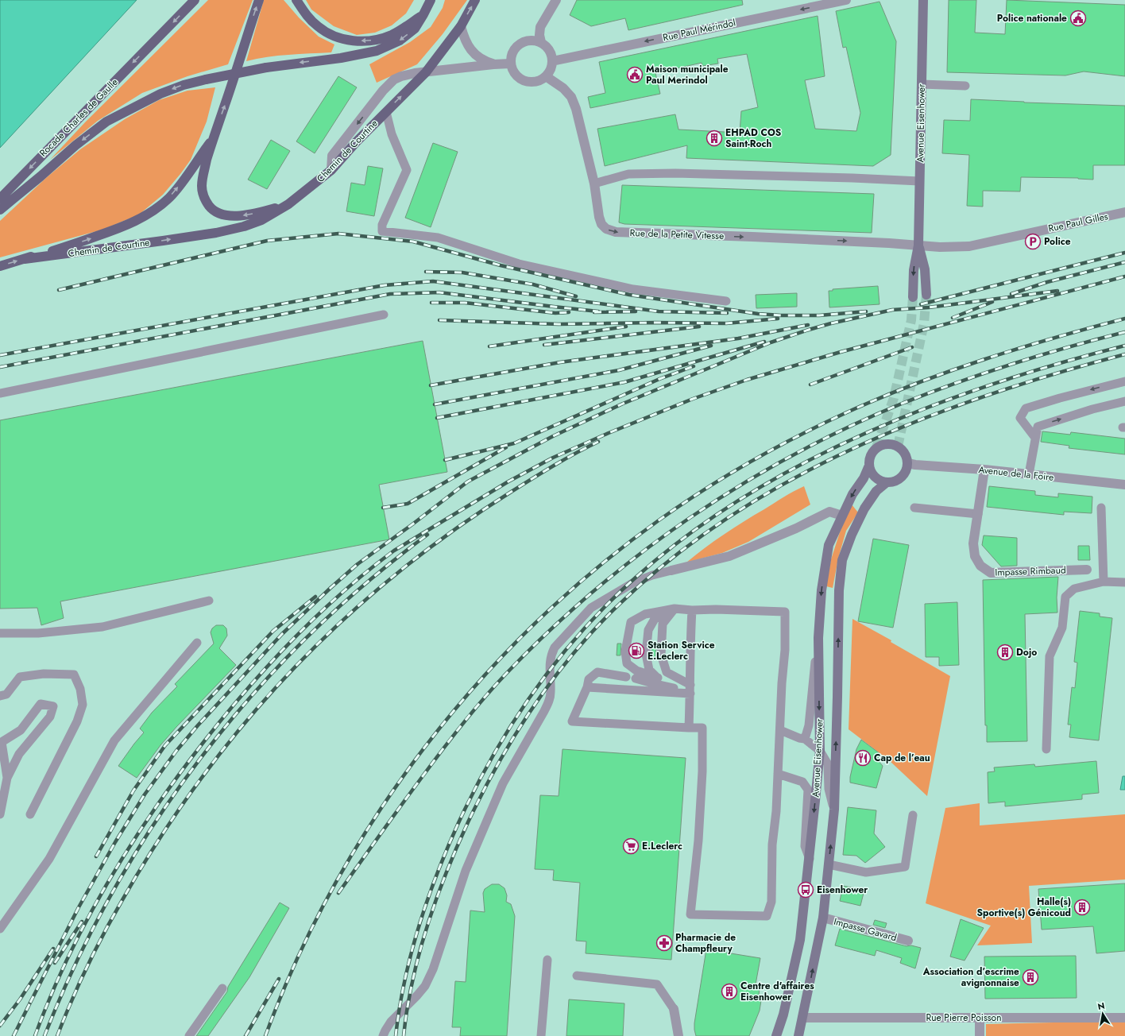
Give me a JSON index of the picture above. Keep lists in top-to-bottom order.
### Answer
{
  "streets": {
    "main road": ["Rocade Charles de Gaulle", "Avenue Eisenhower", "Chemin de Courtine"],
    "street": [
      "Rue Paul Mérindol",
      "Rue Paul Gilles",
      "Rue de la Petite Vitesse",
      "Avenue de la Foire",
      "Impasse Rimbaud",
      "Impasse Gavard",
      "Rue Pierre Poisson"
    ]
  },
  "crossings": [
    ["Rue Paul Mérindol", "Rue de la Petite Vitesse"],
    ["Avenue Eisenhower", "Rue Paul Gilles"],
    ["Avenue Eisenhower", "Rue de la Petite Vitesse"],
    ["Avenue Eisenhower", "Avenue de la Foire"],
    ["Avenue Eisenhower", "Impasse Gavard"],
    ["Avenue Eisenhower", "Rue Pierre Poisson"],
    ["Rue Paul Gilles", "Rue de la Petite Vitesse"],
    ["Avenue de la Foire", "Impasse Rimbaud"]
  ],
  "one_way": ["Rue Paul Mérindol", "Rue de la Petite Vitesse"],
  "places": {
    "public building": ["Police nationale", "Maison municipale Paul Merindol"],
    "building": [
      "EHPAD COS Saint-Roch",
      "Dojo",
      "Halle(s) Sportive(s) Génicoud",
      "Association d’escrime avignonnaise",
      "Centre d'affaires Eisenhower"
    ],
    "parking": ["Police"],
    "fuel station": ["Station Service E.Leclerc"],
    "restaurant": ["Cap de l’eau"],
    "supermarket": ["E.Leclerc"],
    "bus stop": ["Eisenhower"],
    "pharmacy": ["Pharmacie de Champfleury"]
  },
  "north": "top"
}
